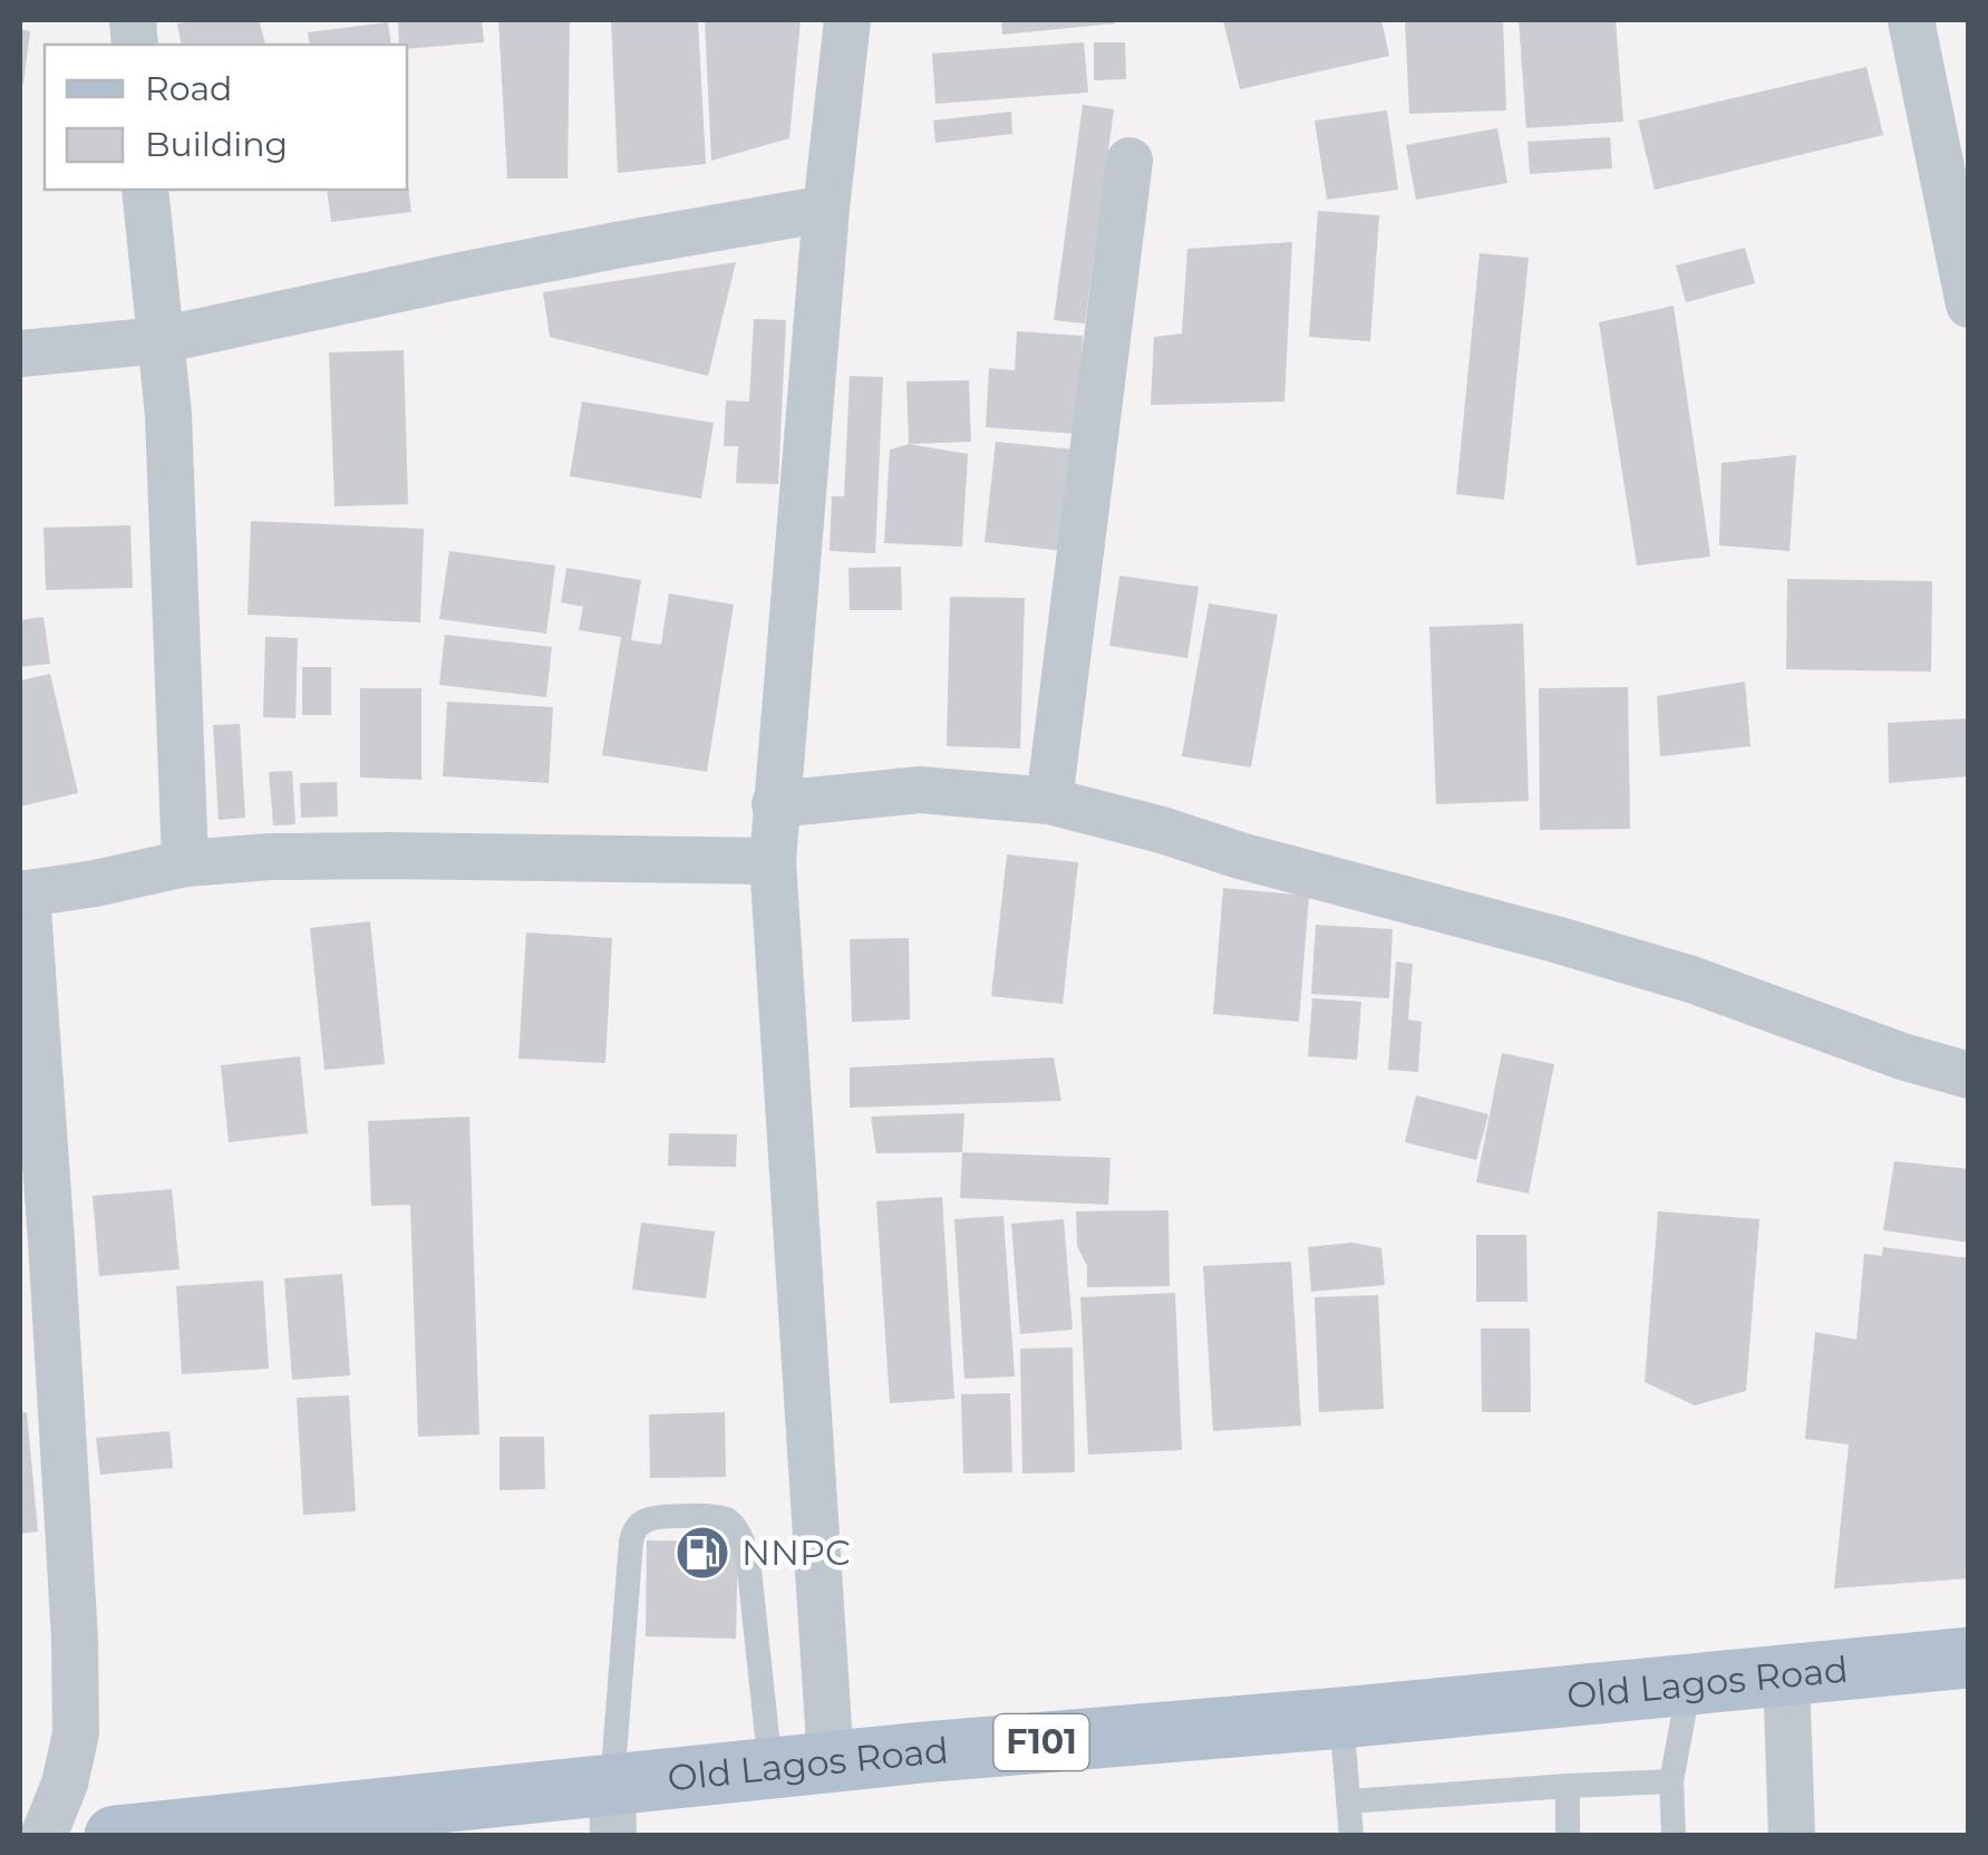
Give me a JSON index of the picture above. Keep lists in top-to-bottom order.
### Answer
{
  "streets": {
    "main road": ["Old Lagos Road", "F101"]
  },
  "places": {
    "fuel station": ["NNPC"]
  },
  "legend": ["Road", "Building"]
}
